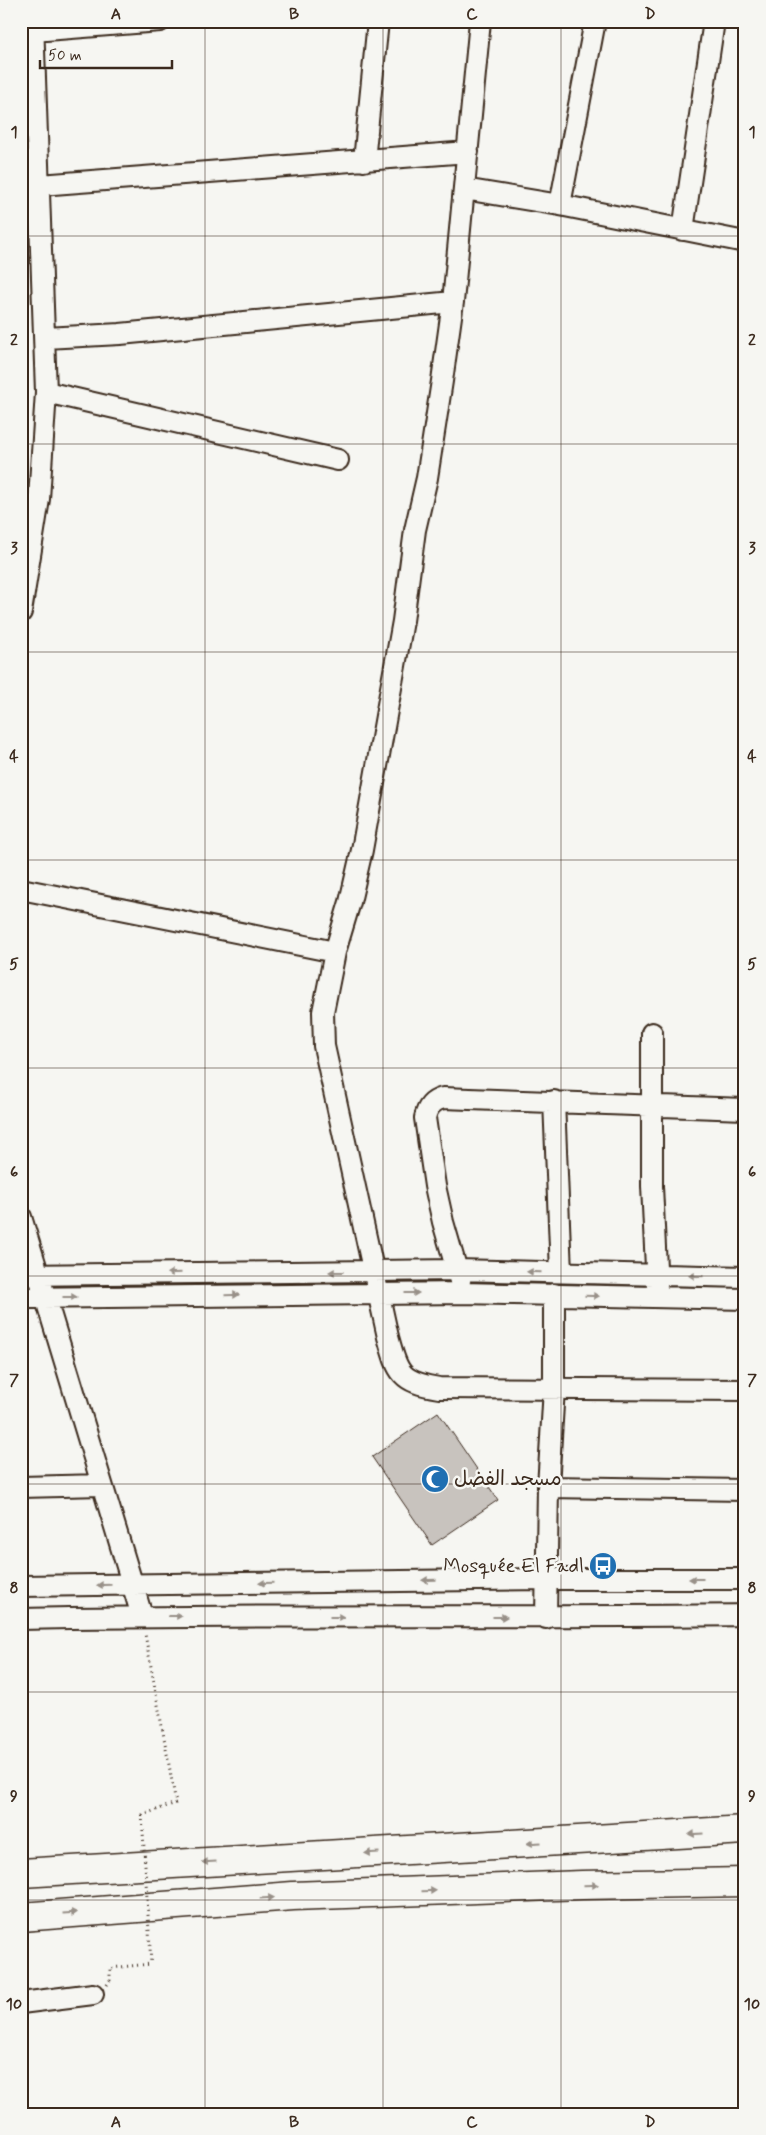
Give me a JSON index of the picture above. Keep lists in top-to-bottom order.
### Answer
{
  "places": {
    "mosque": ["مسجد الفضل"],
    "bus stop": ["Mosquée El Fadl"]
  },
  "scale_bar": "50 m",
  "grid": {
    "columns": [
      "A",
      "B",
      "C",
      "D"
    ],
    "rows": [
      "1",
      "2",
      "3",
      "4",
      "5",
      "6",
      "7",
      "8",
      "9",
      "10"
    ]
  }
}
